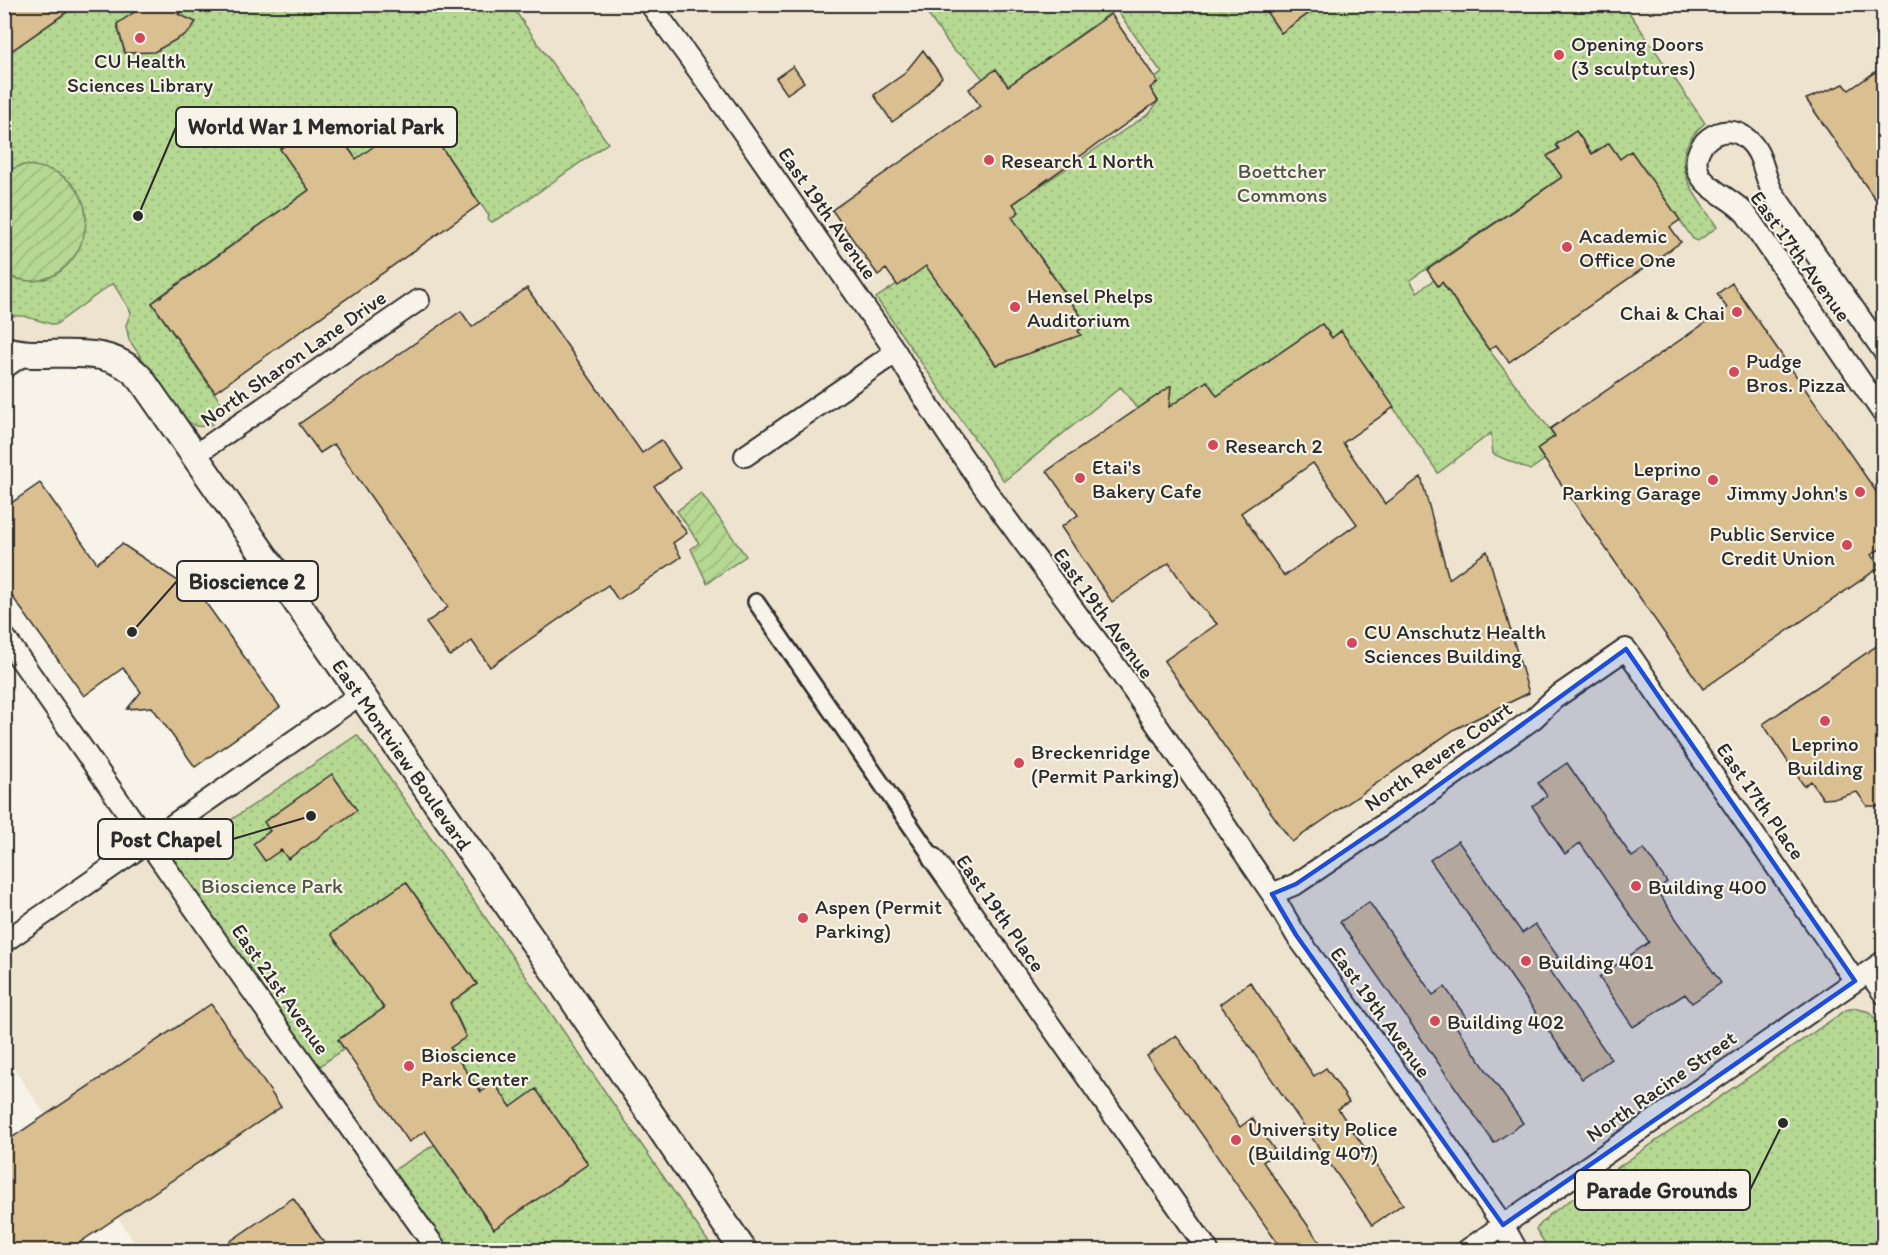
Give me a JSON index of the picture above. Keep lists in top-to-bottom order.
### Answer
{
  "streets": {
    "street": [
      "East 19th Avenue",
      "East 17th Avenue",
      "North Sharon Lane Drive",
      "East Montview Boulevard",
      "North Revere Court",
      "East 17th Place",
      "East 19th Place",
      "East 21st Avenue",
      "North Racine Street"
    ]
  },
  "crossings": [
    ["East 19th Avenue", "North Revere Court"],
    ["East 19th Avenue", "North Racine Street"],
    ["North Sharon Lane Drive", "East Montview Boulevard"],
    ["North Revere Court", "East 17th Place"],
    ["East 17th Place", "North Racine Street"]
  ],
  "parks": ["Boettcher Commons", "Bioscience Park"],
  "places": [
    "CU Health Sciences Library",
    "Opening Doors (3 sculptures)",
    "Research 1 North",
    "World War 1 Memorial Park",
    "Academic Office One",
    "Hensel Phelps Auditorium",
    "Chai & Chai",
    "Pudge Bros. Pizza",
    "Research 2",
    "Etai's Bakery Cafe",
    "Leprino Parking Garage",
    "Jimmy John's",
    "Public Service Credit Union",
    "Bioscience 2",
    "CU Anschutz Health Sciences Building",
    "Leprino Building",
    "Breckenridge (Permit Parking)",
    "Post Chapel",
    "Building 400",
    "Aspen (Permit Parking)",
    "Building 401",
    "Building 402",
    "Bioscience Park Center",
    "Parade Grounds",
    "University Police (Building 407)"
  ]
}
